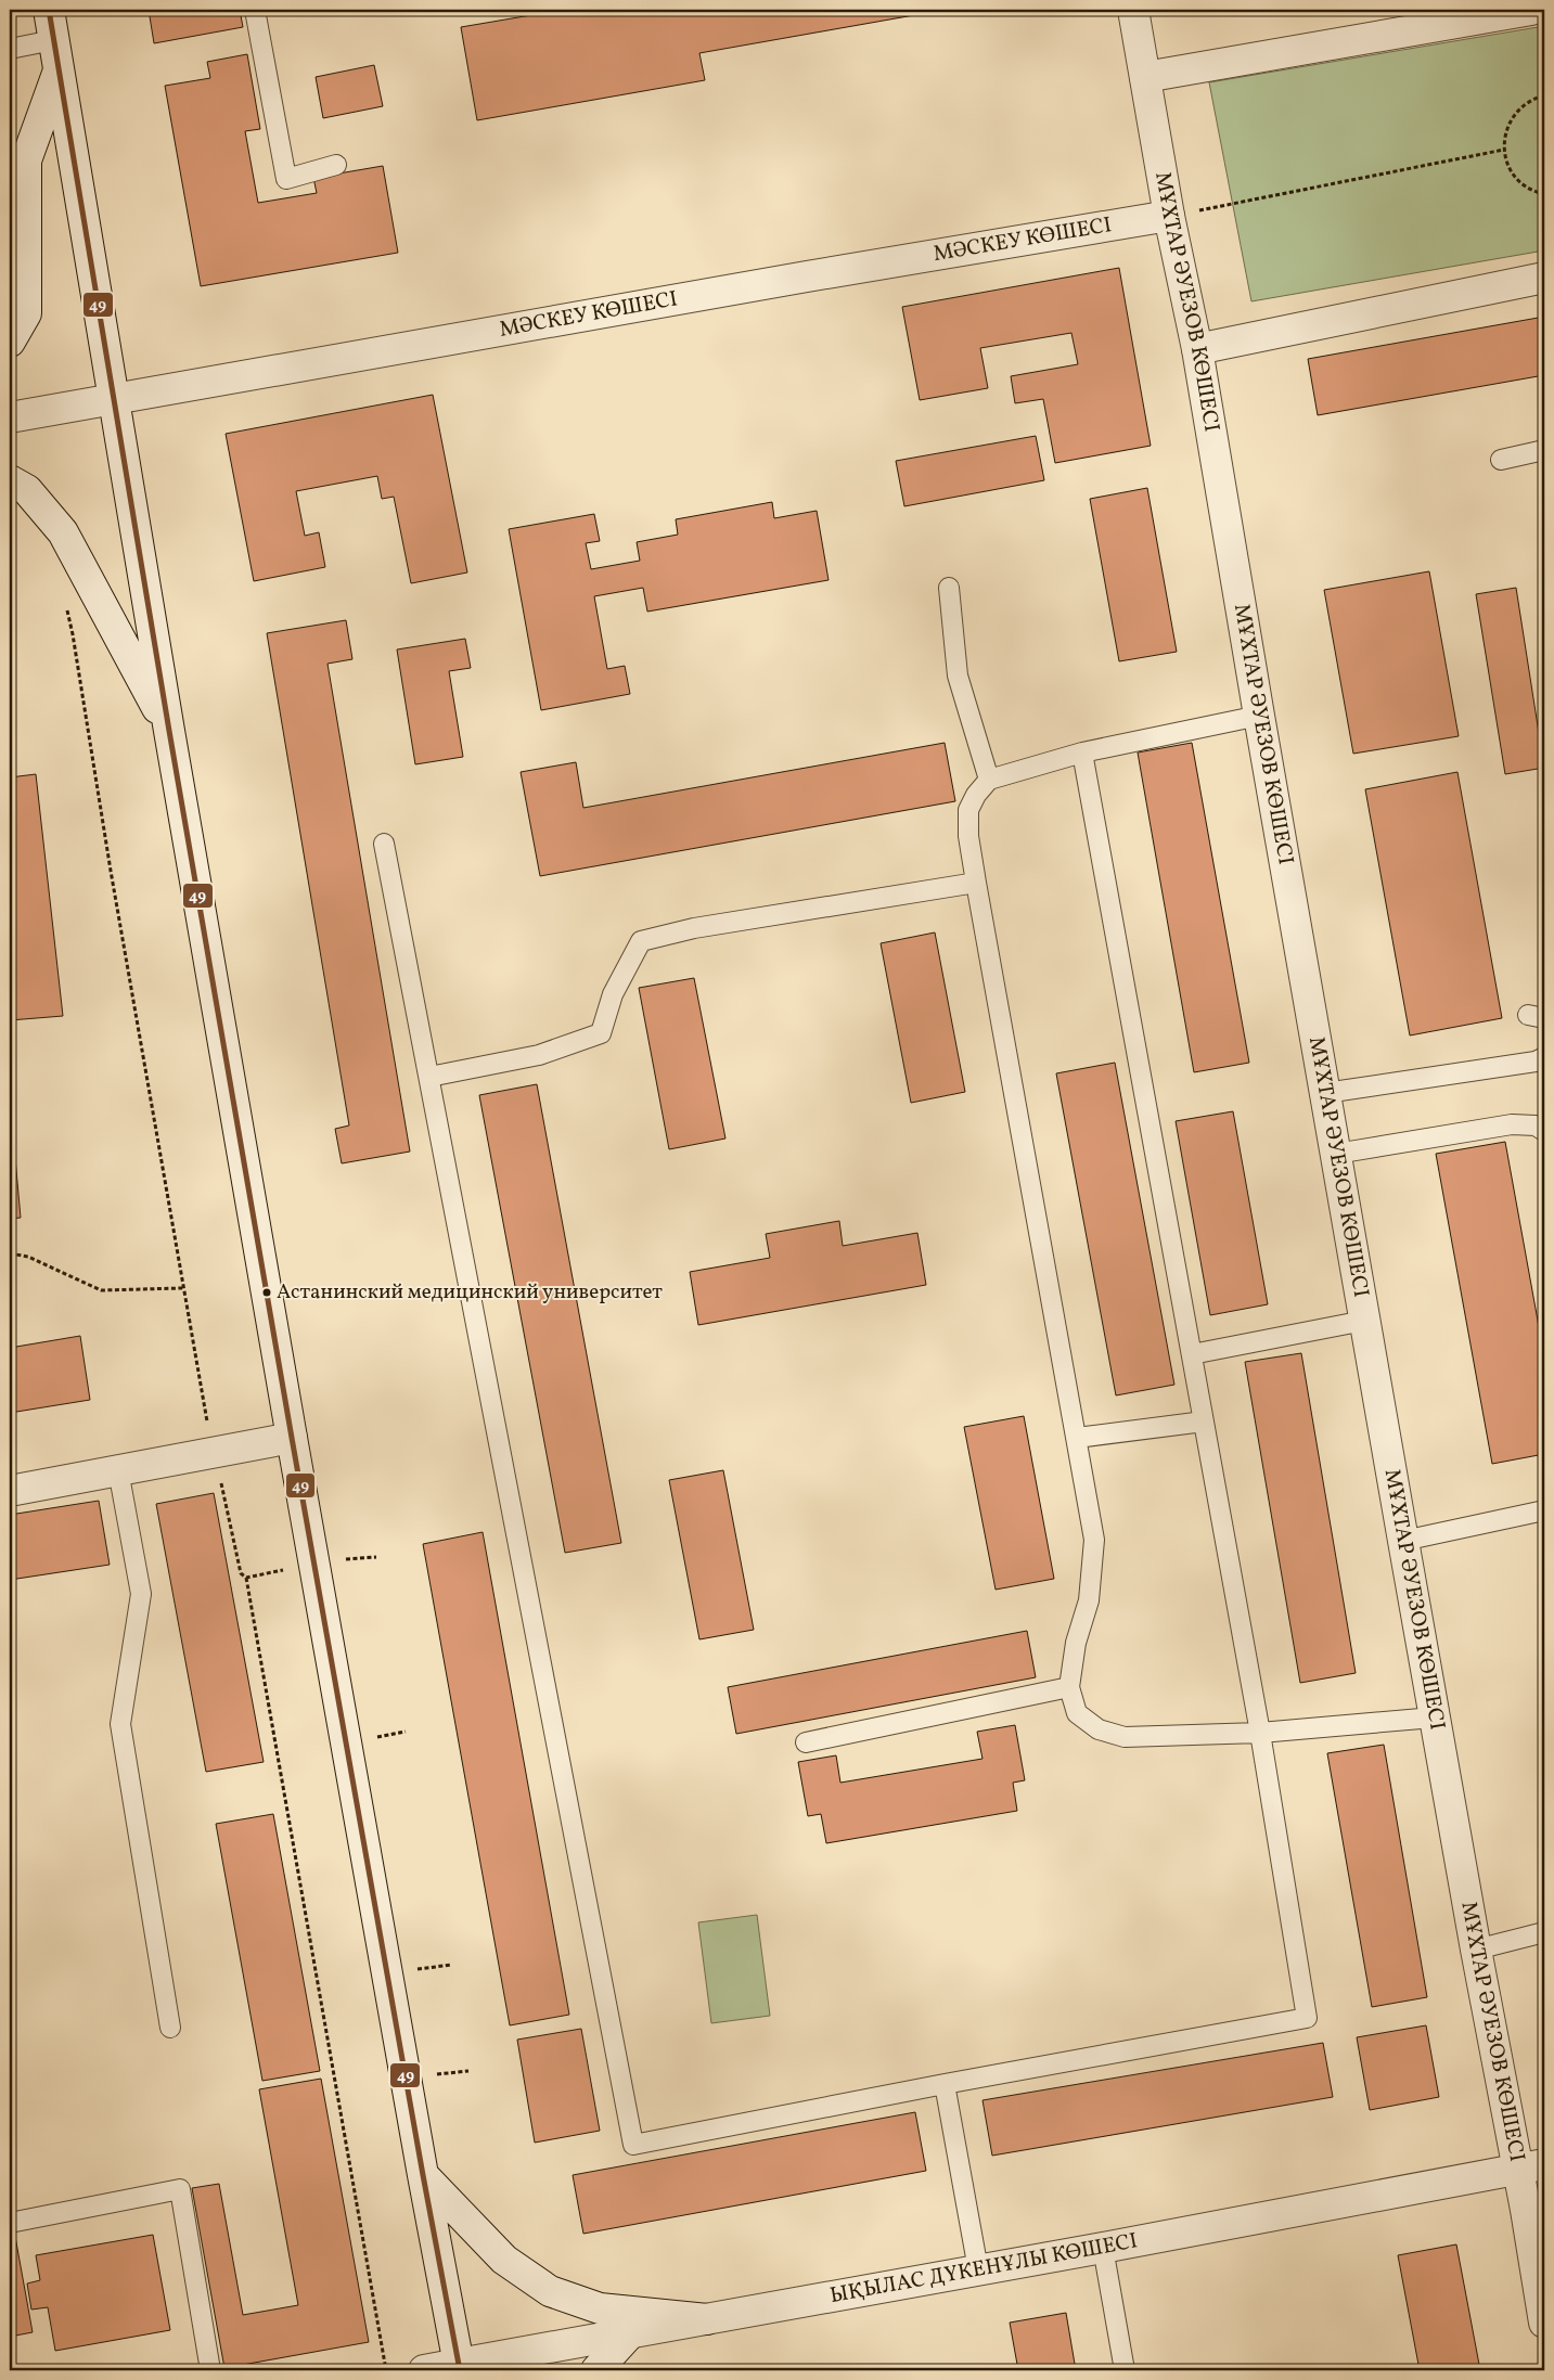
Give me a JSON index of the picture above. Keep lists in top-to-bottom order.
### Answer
{
  "streets": {
    "street": ["МӘСКЕУ КӨШЕСІ", "МҰХТАР ӘУЕЗОВ КӨШЕСІ", "ЫҚЫЛАС ДҮКЕНҰЛЫ КӨШЕСІ"]
  },
  "crossings": [
    ["МӘСКЕУ КӨШЕСІ", "МҰХТАР ӘУЕЗОВ КӨШЕСІ"],
    ["МҰХТАР ӘУЕЗОВ КӨШЕСІ", "ЫҚЫЛАС ДҮКЕНҰЛЫ КӨШЕСІ"]
  ],
  "places": ["Астанинский медицинский университет"],
  "lines": ["transit line 49"]
}
